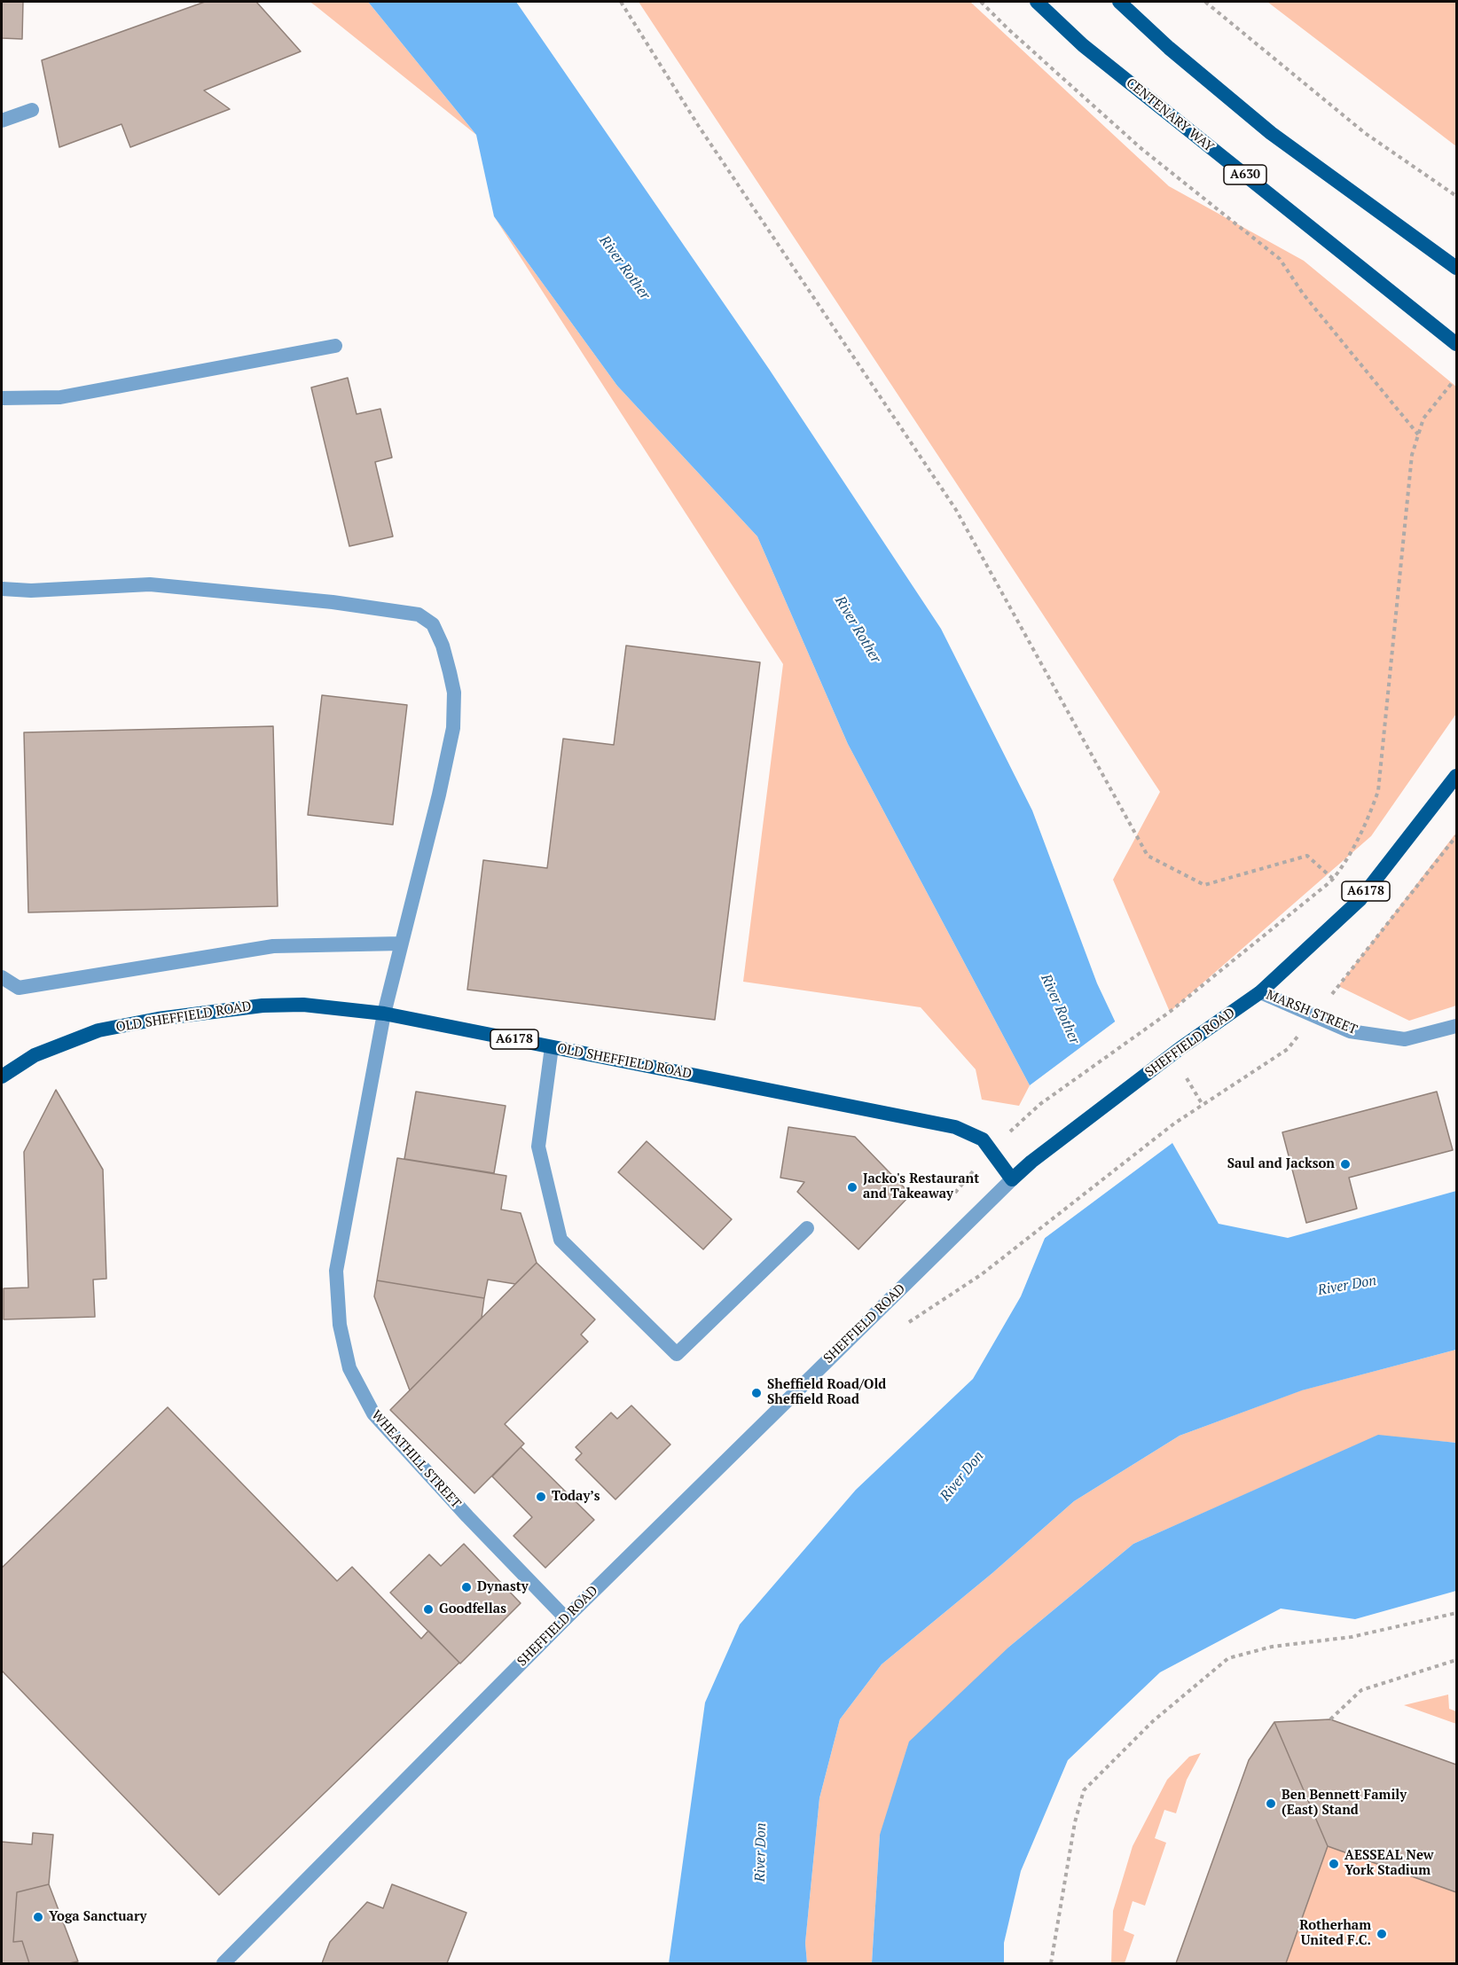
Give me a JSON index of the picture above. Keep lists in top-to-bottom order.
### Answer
{
  "streets": {
    "main road": [
      "CENTENARY WAY",
      "A630",
      "A6178",
      "OLD SHEFFIELD ROAD",
      "SHEFFIELD ROAD"
    ],
    "street": ["MARSH STREET", "WHEATHILL STREET"]
  },
  "crossings": [
    ["MARSH STREET", "SHEFFIELD ROAD"],
    ["OLD SHEFFIELD ROAD", "SHEFFIELD ROAD"],
    ["OLD SHEFFIELD ROAD", "WHEATHILL STREET"],
    ["SHEFFIELD ROAD", "WHEATHILL STREET"]
  ],
  "water": ["River Rother", "River Don"],
  "places": [
    "Saul and Jackson",
    "Jacko's Restaurant and Takeaway",
    "Sheffield Road/Old Sheffield Road",
    "Today’s",
    "Dynasty",
    "Goodfellas",
    "Ben Bennett Family (East) Stand",
    "AESSEAL New York Stadium",
    "Yoga Sanctuary",
    "Rotherham United F.C."
  ]
}
